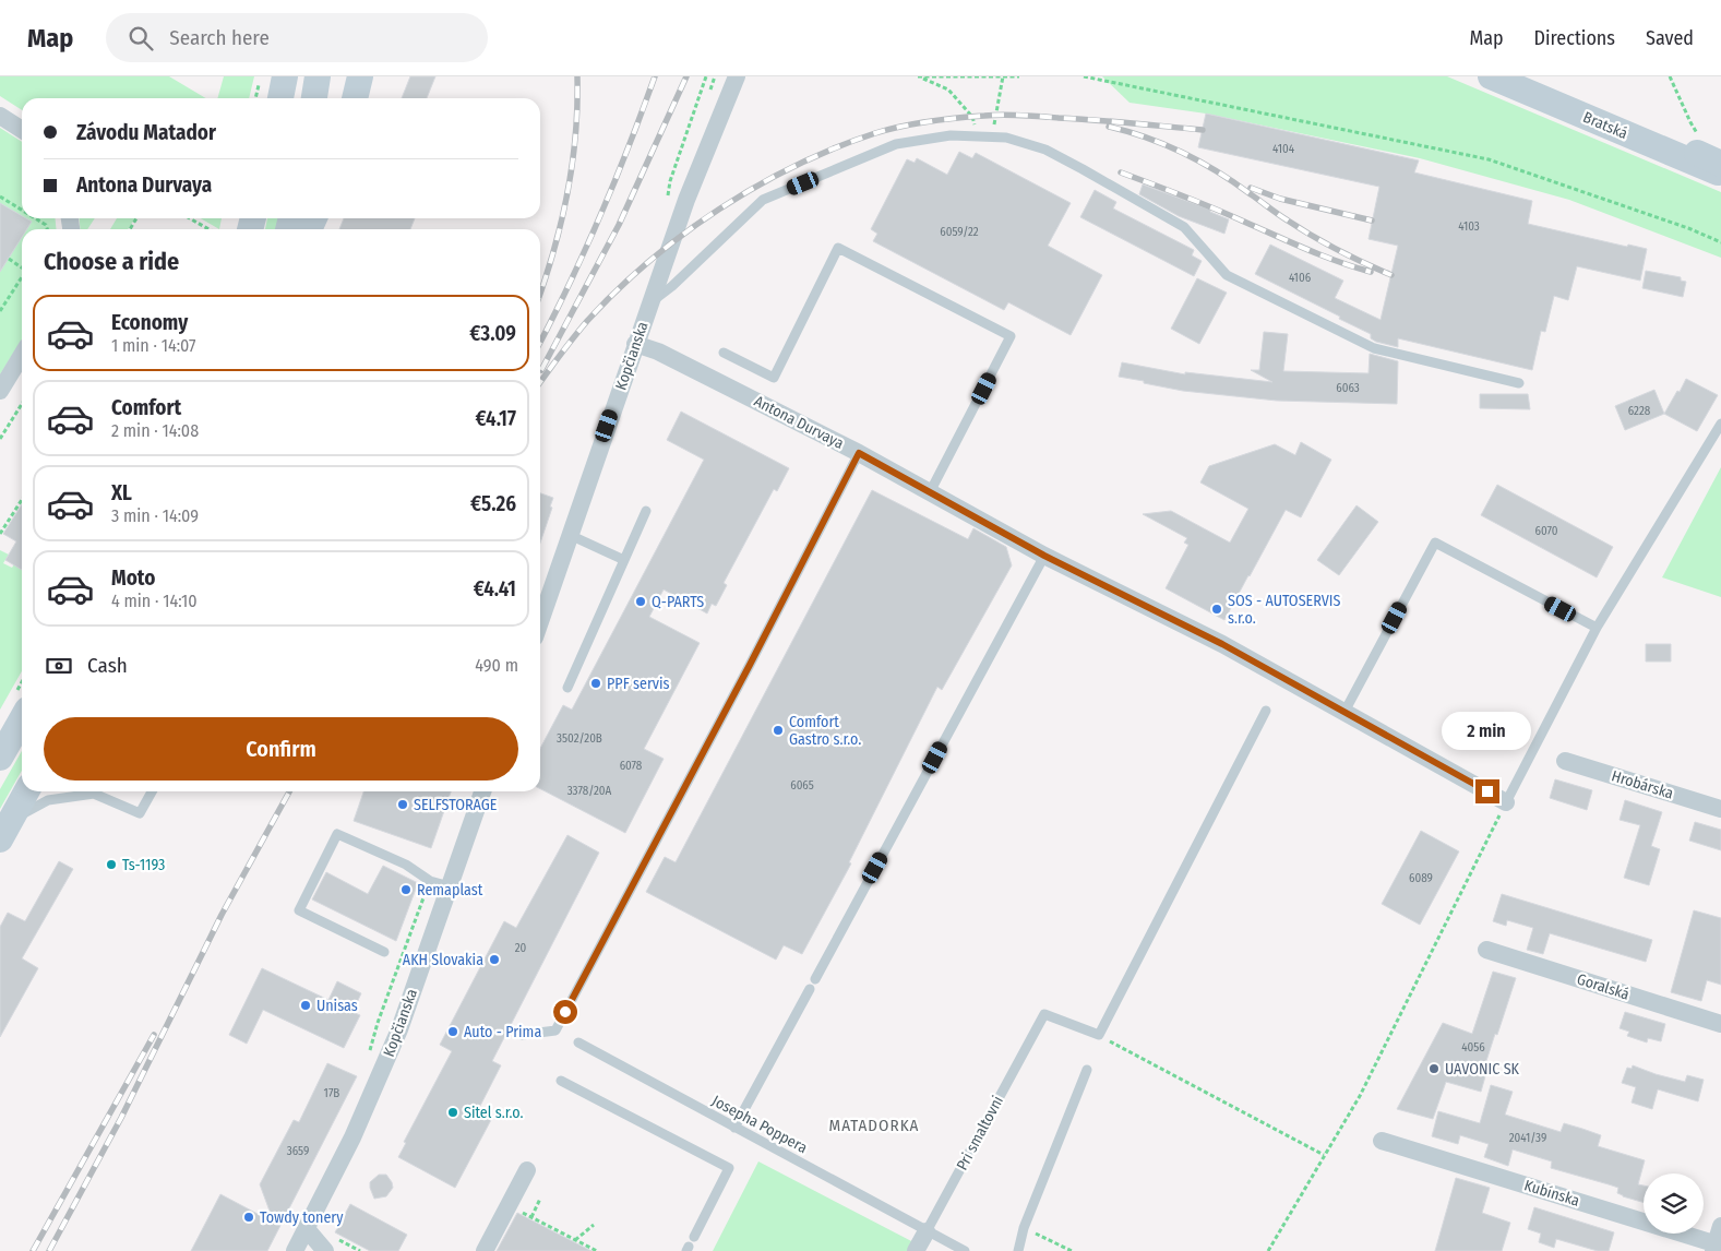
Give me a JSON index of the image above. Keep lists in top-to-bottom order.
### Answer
{
  "streets": {
    "main road": ["Bratská"],
    "street": [
      "Kopčianska",
      "Antona Durvaya",
      "Hrobárska",
      "Goralská",
      "Pri smaltovni",
      "Kubínska"
    ],
    "lane": ["Josepha Poppera"]
  },
  "crossings": [
    ["Kopčianska", "Antona Durvaya"],
    ["Josepha Poppera", "Pri smaltovni"]
  ],
  "districts": ["MATADORKA"],
  "places": [
    "Q-PARTS",
    "SOS - AUTOSERVIS s.r.o.",
    "PPF servis",
    "Comfort Gastro s.r.o.",
    "SELFSTORAGE",
    "Ts-1193",
    "Remaplast",
    "AKH Slovakia",
    "Unisas",
    "Auto - Prima",
    "UAVONIC SK",
    "Sitel s.r.o.",
    "Towdy tonery"
  ],
  "house_numbers": [
    "4104",
    "4103",
    "6059/22",
    "4106",
    "6063",
    "6228",
    "6070",
    "3502/20B",
    "6078",
    "6065",
    "3378/20A",
    "6089",
    "20",
    "4056",
    "17B",
    "2041/39",
    "3659"
  ],
  "page": {
    "header": "Map",
    "search": "Search here",
    "nav": ["Map", "Directions", "Saved"],
    "banner": ["Závodu Matador", "Antona Durvaya"],
    "heading": "Choose a ride",
    "list": [
      {
        "name": "Economy",
        "note": "1 min · 14:07",
        "value": "€3.09"
      },
      {
        "name": "Comfort",
        "note": "2 min · 14:08",
        "value": "€4.17"
      },
      {
        "name": "XL",
        "note": "3 min · 14:09",
        "value": "€5.26"
      },
      {
        "name": "Moto",
        "note": "4 min · 14:10",
        "value": "€4.41"
      }
    ],
    "pay": ["Cash", "490 m"],
    "buttons": "Confirm",
    "bubble": "2 min"
  }
}
